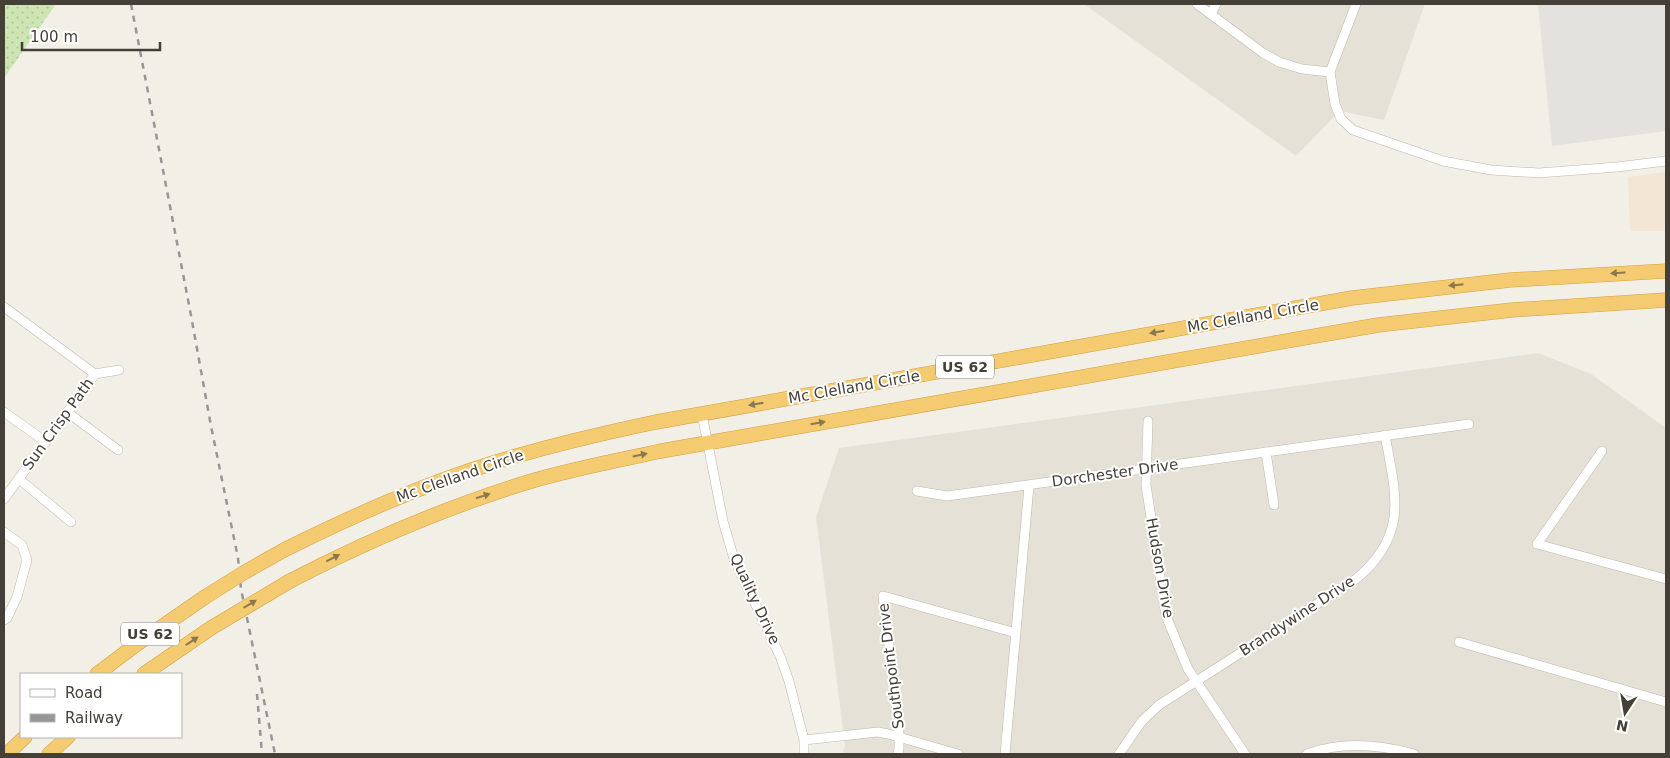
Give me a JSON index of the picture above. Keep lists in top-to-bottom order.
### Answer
{
  "streets": {
    "highway": ["Mc Clelland Circle", "US 62"],
    "street": [
      "Sun Crisp Path",
      "Dorchester Drive",
      "Hudson Drive",
      "Quality Drive",
      "Brandywine Drive",
      "Southpoint Drive"
    ]
  },
  "crossings": [
    ["Mc Clelland Circle", "Quality Drive"],
    ["Dorchester Drive", "Hudson Drive"],
    ["Dorchester Drive", "Brandywine Drive"],
    ["Hudson Drive", "Brandywine Drive"]
  ],
  "legend": ["Road", "Railway"],
  "scale_bar": "100 m",
  "north": "bottom"
}
